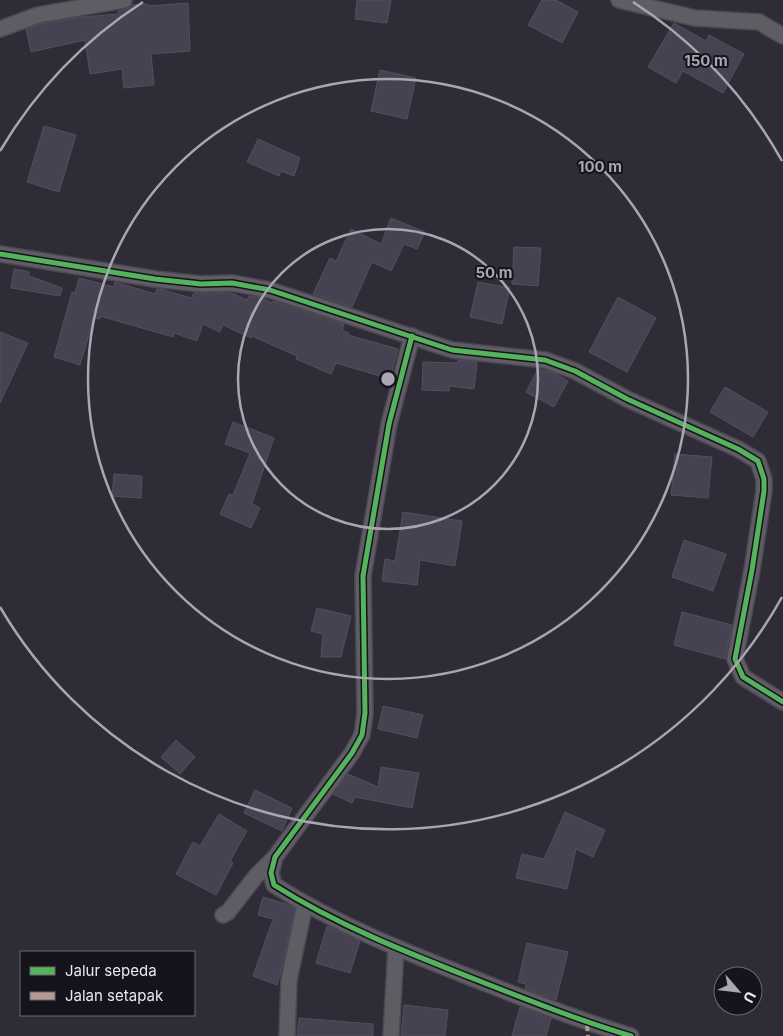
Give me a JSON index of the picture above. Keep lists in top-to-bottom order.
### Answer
{
  "legend": ["Jalur sepeda", "Jalan setapak"],
  "north": "bottom right",
  "rings": ["150 m", "100 m", "50 m"]
}
